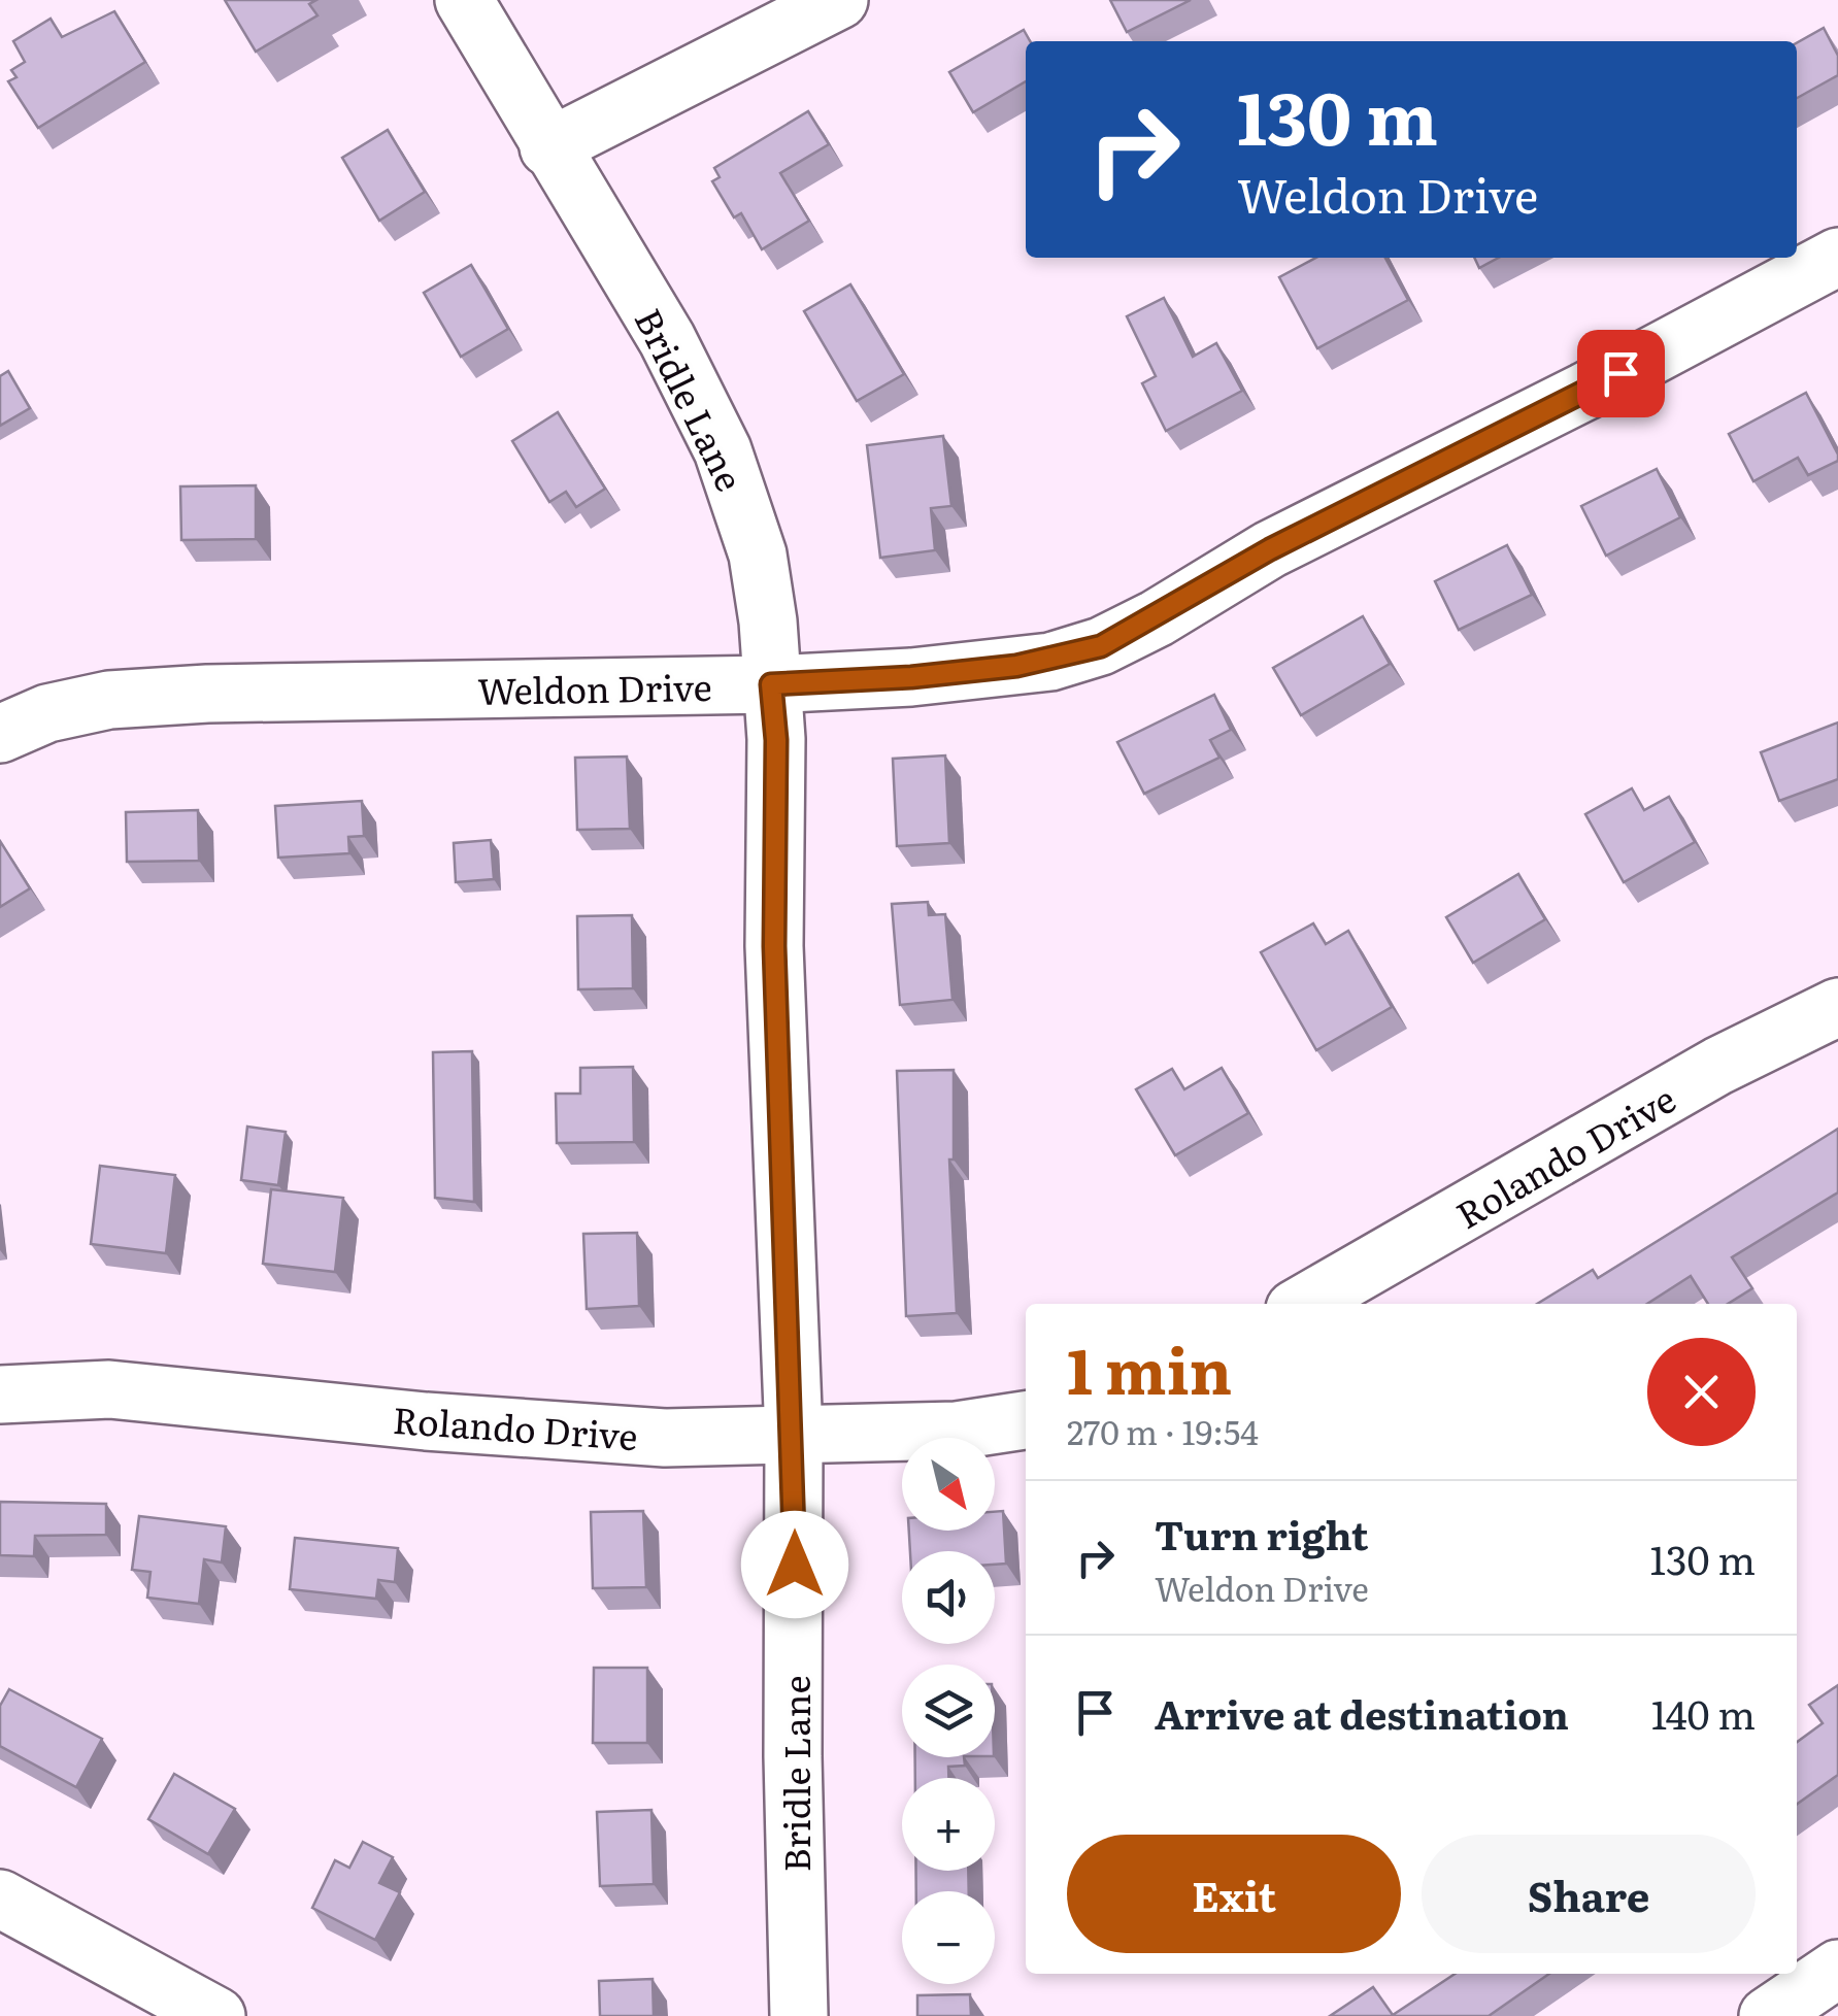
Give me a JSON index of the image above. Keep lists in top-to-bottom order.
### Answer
{
  "streets": {
    "street": ["Bridle Lane", "Weldon Drive", "Rolando Drive"]
  },
  "crossings": [
    ["Bridle Lane", "Weldon Drive"],
    ["Bridle Lane", "Rolando Drive"]
  ],
  "north": "bottom right",
  "page": {
    "turn": ["130 m", "Weldon Drive"],
    "heading": ["1 min", "270 m · 19:54"],
    "map_buttons": ["+", "−"],
    "list": [
      {
        "name": "Turn right",
        "note": "Weldon Drive",
        "value": "130 m"
      },
      {
        "name": "Arrive at destination",
        "value": "140 m"
      }
    ],
    "buttons": ["Exit", "Share"]
  }
}
